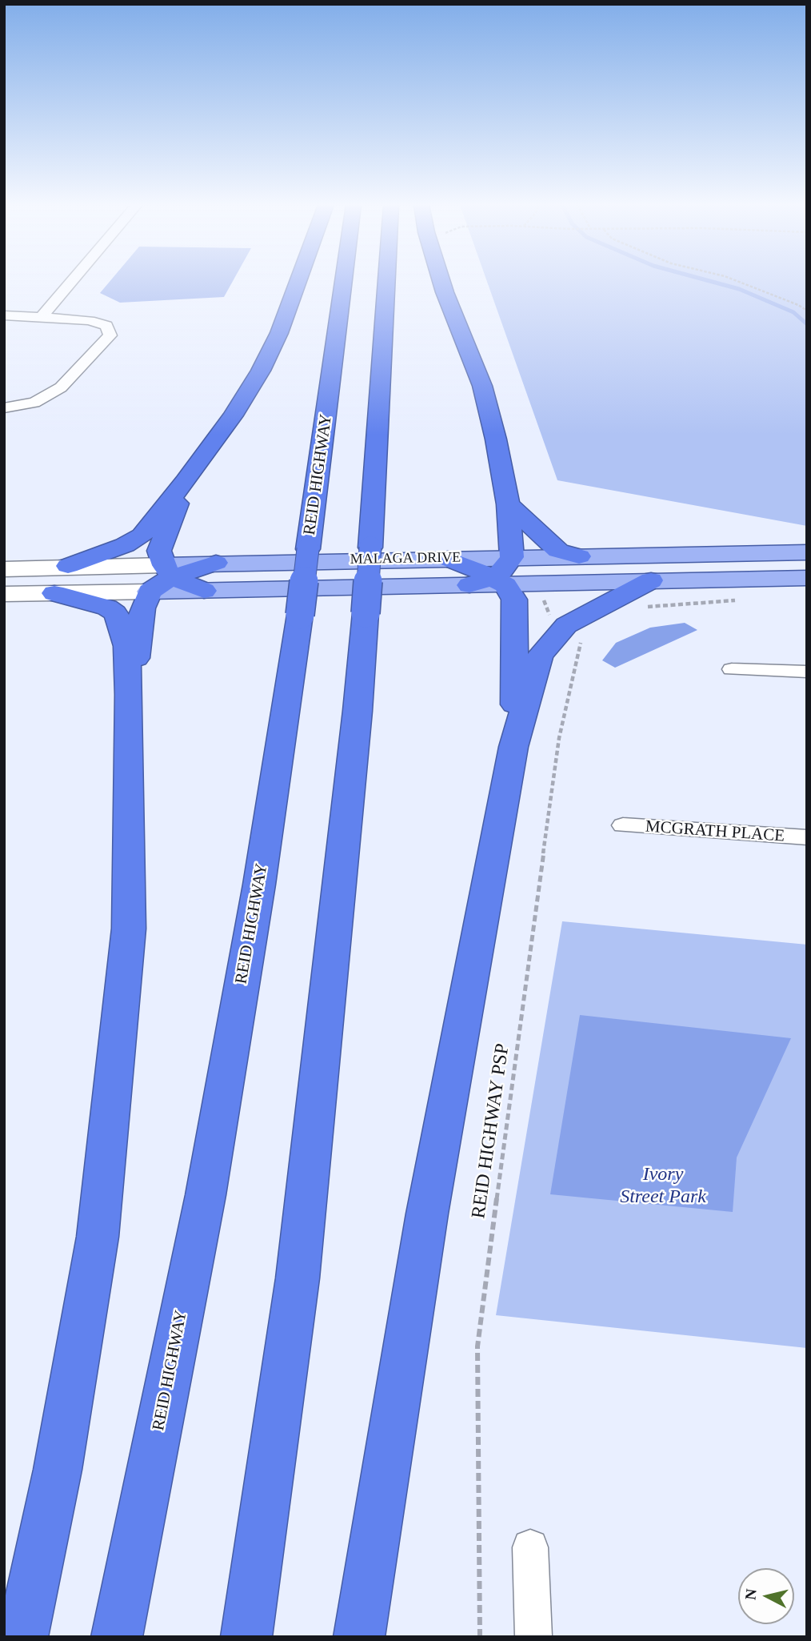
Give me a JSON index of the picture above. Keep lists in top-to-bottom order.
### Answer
{
  "streets": {
    "highway": ["REID HIGHWAY"],
    "main road": ["MALAGA DRIVE"],
    "street": ["MCGRATH PLACE"],
    "path": ["REID HIGHWAY PSP"]
  },
  "parks": ["Ivory Street Park"],
  "north": "left"
}
